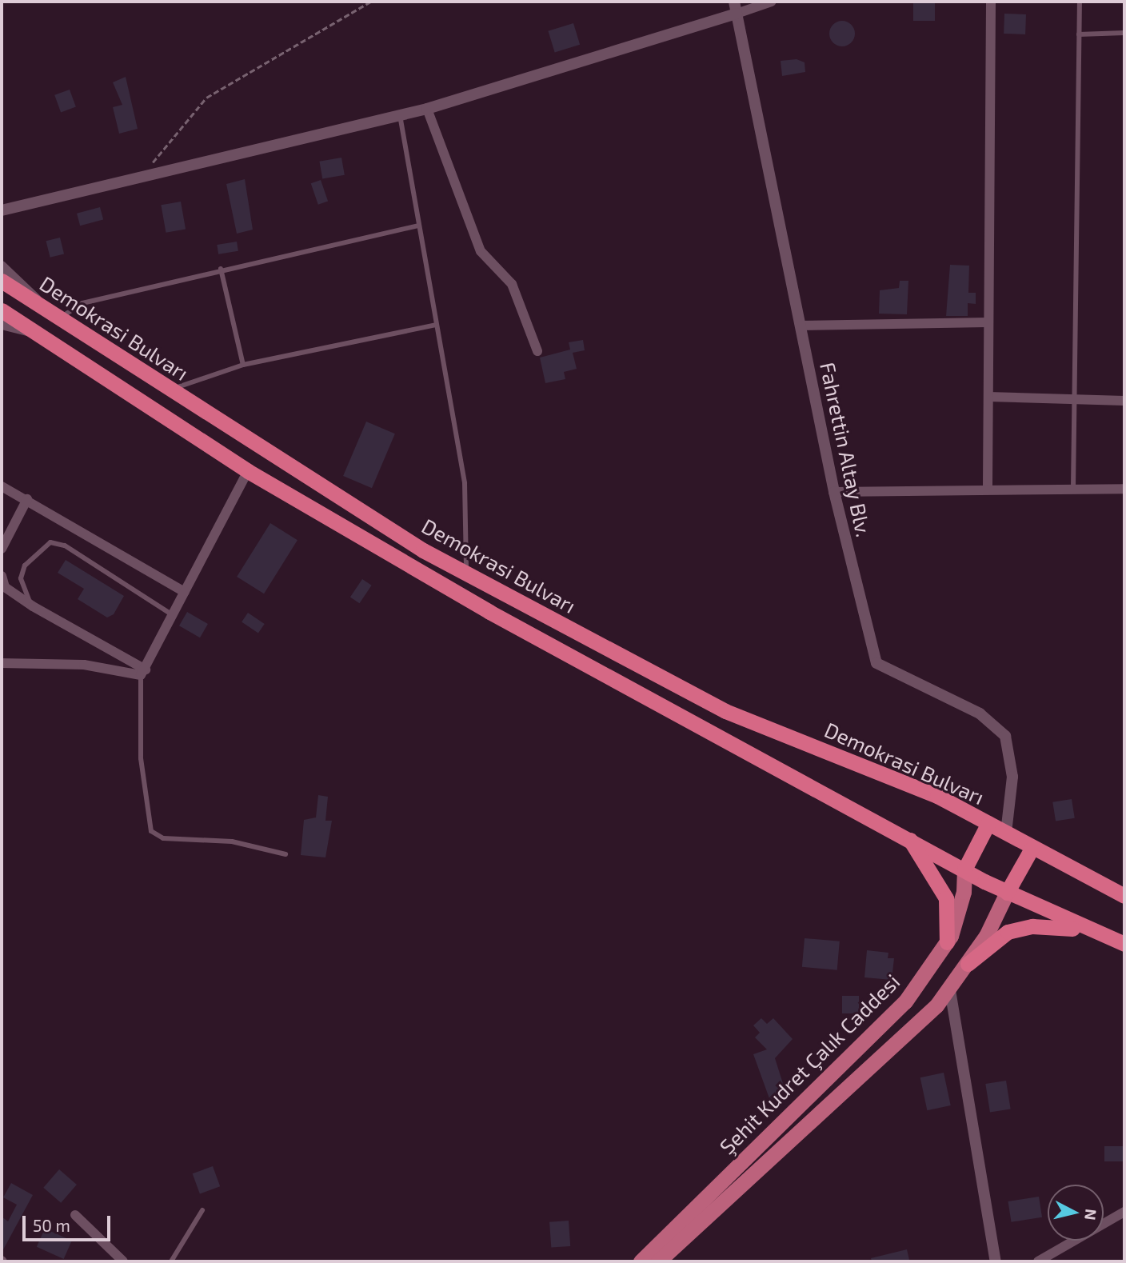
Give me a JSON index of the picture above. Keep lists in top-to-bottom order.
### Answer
{
  "streets": {
    "highway": ["Demokrasi Bulvarı"],
    "main road": ["Şehit Kudret Çalık Caddesi"],
    "street": ["Fahrettin Altay Blv."]
  },
  "crossings": [
    ["Demokrasi Bulvarı", "Fahrettin Altay Blv."],
    ["Demokrasi Bulvarı", "Şehit Kudret Çalık Caddesi"]
  ],
  "scale_bar": "50 m",
  "north": "right"
}
